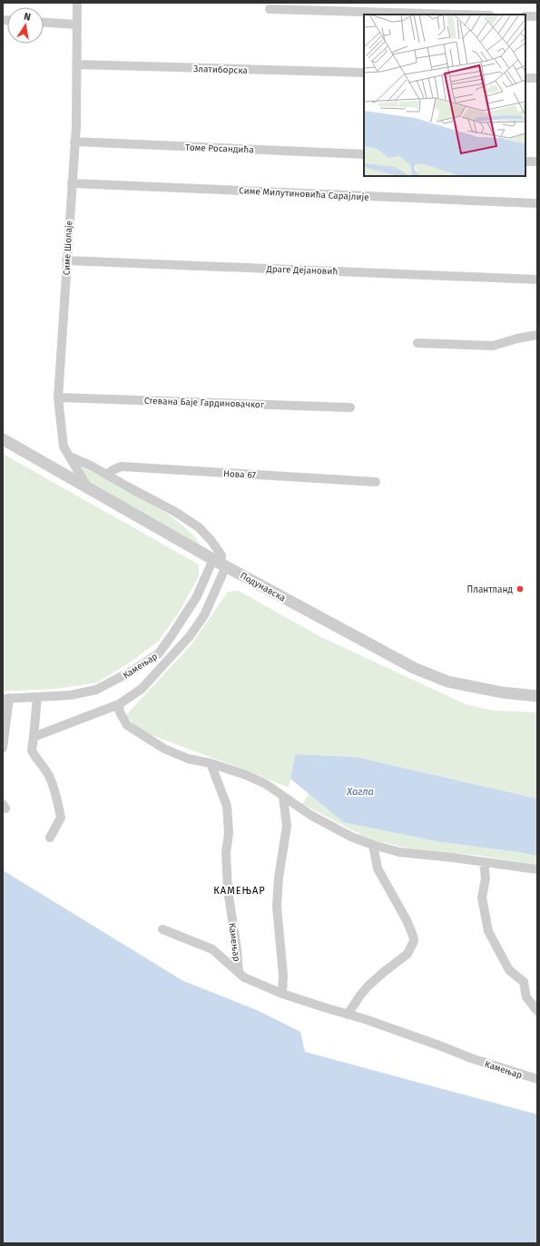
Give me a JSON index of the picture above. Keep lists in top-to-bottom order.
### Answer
{
  "streets": {
    "street": [
      "Златиборска",
      "Томе Росандића",
      "Симе Милутиновића Сарајлије",
      "Симе Шолаје",
      "Драге Дејановић",
      "Стевана Баје Гардиновачког",
      "Нова 67",
      "Подунавска",
      "Камењар"
    ]
  },
  "crossings": [
    ["Златиборска", "Симе Шолаје"],
    ["Томе Росандића", "Симе Шолаје"],
    ["Симе Милутиновића Сарајлије", "Симе Шолаје"],
    ["Симе Шолаје", "Драге Дејановић"],
    ["Симе Шолаје", "Стевана Баје Гардиновачког"],
    ["Симе Шолаје", "Подунавска"],
    ["Подунавска", "Камењар"]
  ],
  "districts": ["КАМЕЊАР"],
  "water": ["Хагла"],
  "places": ["Плантланд"],
  "north": "top"
}
